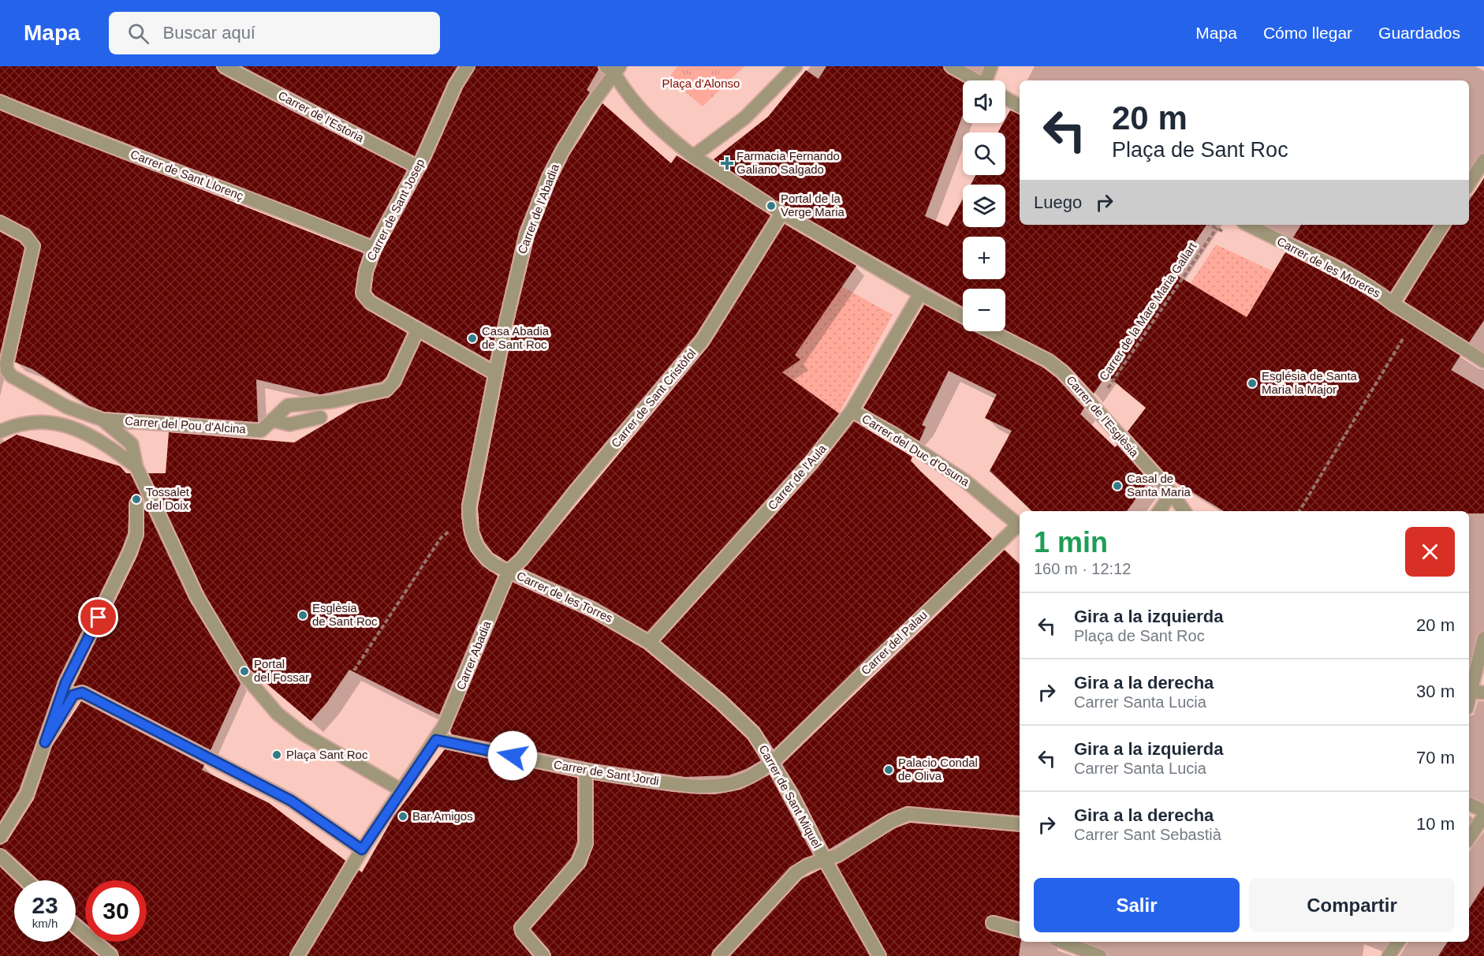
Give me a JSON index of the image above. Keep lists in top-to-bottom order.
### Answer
{
  "streets": {
    "street": [
      "Carrer de l'Estoria",
      "Carrer de Sant Llorenç",
      "Carrer de l'Abadia",
      "Carrer de Sant Josep",
      "Carrer de les Moreres",
      "Carrer de Sant Cristòfol",
      "Carrer de l'Esglèsia",
      "Carrer del Pou d'Alcina",
      "Carrer del Duc d'Osuna",
      "Carrer de l'Aula",
      "Carrer de les Torres",
      "Carrer del Palau",
      "Carrer Abadia",
      "Carrer de Sant Jordi",
      "Carrer de Sant Miquel"
    ],
    "path": ["Carrer de la Mare Maria Gallart"]
  },
  "crossings": [
    ["Carrer de l'Estoria", "Carrer de Sant Josep"],
    ["Carrer de Sant Llorenç", "Carrer de Sant Josep"],
    ["Carrer de l'Abadia", "Carrer de Sant Josep"],
    ["Carrer de l'Abadia", "Carrer de les Torres"],
    ["Carrer de Sant Josep", "Carrer del Pou d'Alcina"],
    ["Carrer de la Mare Maria Gallart", "Carrer de l'Esglèsia"],
    ["Carrer de Sant Cristòfol", "Carrer de les Torres"],
    ["Carrer de Sant Cristòfol", "Carrer Abadia"],
    ["Carrer del Duc d'Osuna", "Carrer de l'Aula"],
    ["Carrer de l'Aula", "Carrer de les Torres"],
    ["Carrer de l'Aula", "Carrer de Sant Miquel"],
    ["Carrer de les Torres", "Carrer Abadia"],
    ["Carrer de les Torres", "Carrer de Sant Miquel"],
    ["Carrer del Palau", "Carrer de Sant Jordi"],
    ["Carrer del Palau", "Carrer de Sant Miquel"],
    ["Carrer Abadia", "Carrer de Sant Jordi"],
    ["Carrer de Sant Jordi", "Carrer de Sant Miquel"]
  ],
  "parks": ["Plaça d'Alonso"],
  "places": {
    "health": ["Farmacia Fernando Galiano Salgado"],
    "other": [
      "Portal de la Verge Maria",
      "Casa Abadia de Sant Roc",
      "Església de Santa Maria la Major",
      "Casal de Santa Maria",
      "Tossalet del Doix",
      "Esglèsia de Sant Roc",
      "Portal del Fossar",
      "Plaça Sant Roc",
      "Palacio Condal de Oliva",
      "Bar Amigos"
    ]
  },
  "page": {
    "header": "Mapa",
    "search": "Buscar aquí",
    "nav": ["Mapa", "Cómo llegar", "Guardados"],
    "map_buttons": ["+", "−"],
    "turn": ["20 m", "Plaça de Sant Roc"],
    "then": "Luego",
    "heading": ["1 min", "160 m · 12:12"],
    "list": [
      {
        "name": "Gira a la izquierda",
        "note": "Plaça de Sant Roc",
        "value": "20 m"
      },
      {
        "name": "Gira a la derecha",
        "note": "Carrer Santa Lucia",
        "value": "30 m"
      },
      {
        "name": "Gira a la izquierda",
        "note": "Carrer Santa Lucia",
        "value": "70 m"
      },
      {
        "name": "Gira a la derecha",
        "note": "Carrer Sant Sebastià",
        "value": "10 m"
      }
    ],
    "buttons": ["Salir", "Compartir"],
    "speed": "23 km/h",
    "limit": "30"
  }
}
